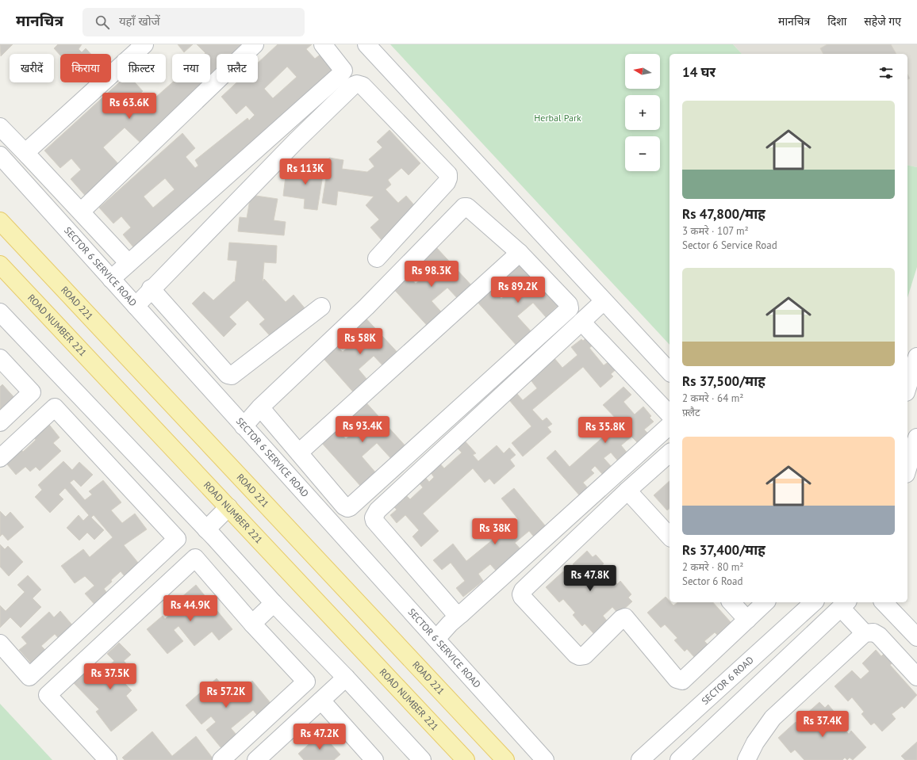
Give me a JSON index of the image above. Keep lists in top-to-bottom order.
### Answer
{
  "streets": {
    "main road": ["ROAD 221", "ROAD NUMBER 221"],
    "street": ["SECTOR 6 SERVICE ROAD", "SECTOR 6 ROAD"]
  },
  "parks": ["Herbal Park"],
  "north": "left",
  "page": {
    "header": "मानचित्र",
    "search": "यहाँ खोजें",
    "nav": ["मानचित्र", "दिशा", "सहेजे गए"],
    "map_buttons": ["+", "−"],
    "chip": [
      "खरीदें",
      "किराया",
      "फ़िल्टर",
      "नया",
      "फ़्लैट"
    ],
    "heading": "14 घर",
    "list": [
      {
        "name": "Rs 47,800/माह",
        "note": "3 कमरे · 107 m² · Sector 6 Service Road"
      },
      {
        "name": "Rs 37,500/माह",
        "note": "2 कमरे · 64 m² · फ़्लैट"
      },
      {
        "name": "Rs 37,400/माह",
        "note": "2 कमरे · 80 m² · Sector 6 Road"
      }
    ],
    "price": [
      "Rs 63.6K",
      "Rs 113K",
      "Rs 98.3K",
      "Rs 89.2K",
      "Rs 58K",
      "Rs 93.4K",
      "Rs 35.8K",
      "Rs 38K",
      "Rs 47.8K",
      "Rs 44.9K",
      "Rs 37.5K",
      "Rs 57.2K",
      "Rs 37.4K",
      "Rs 47.2K"
    ]
  }
}
